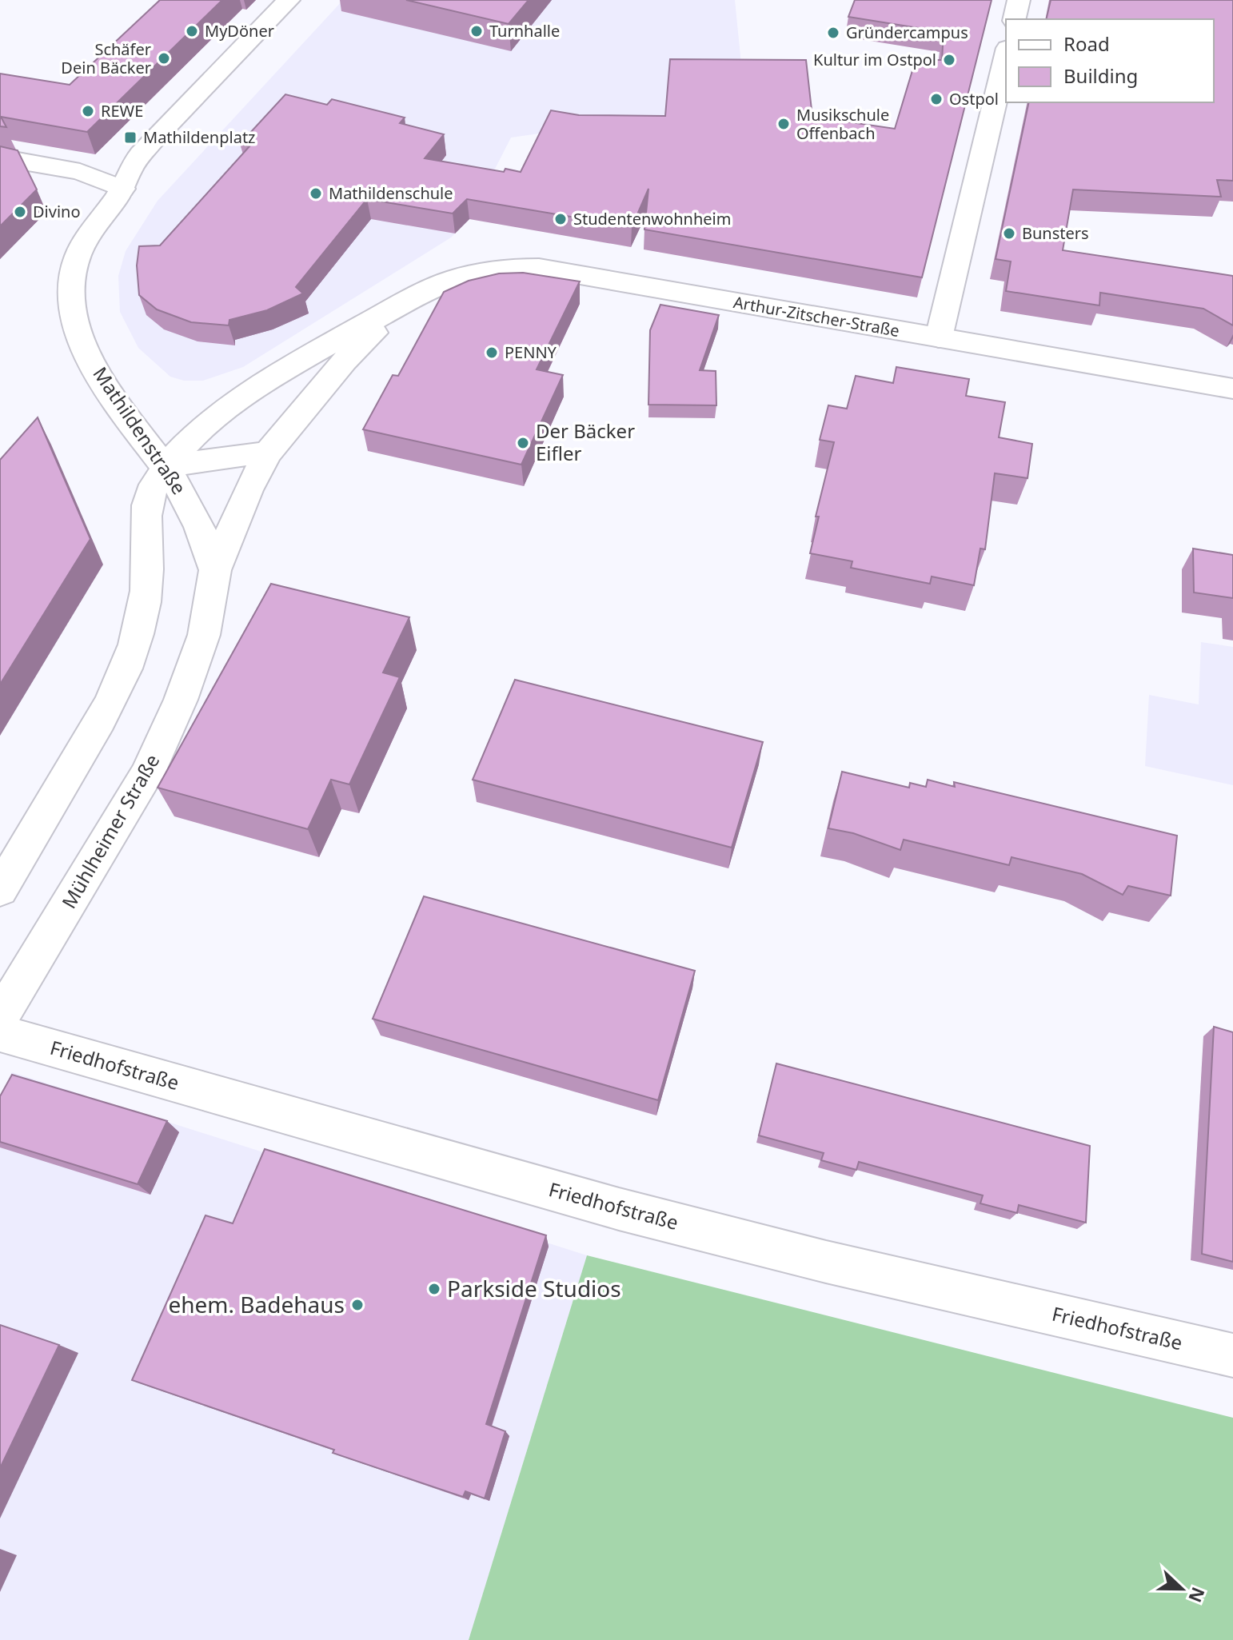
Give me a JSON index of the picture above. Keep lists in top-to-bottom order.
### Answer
{
  "streets": {
    "main road": [
      "Arthur-Zitscher-Straße",
      "Mathildenstraße",
      "Mühlheimer Straße",
      "Friedhofstraße"
    ]
  },
  "crossings": [
    ["Arthur-Zitscher-Straße", "Mathildenstraße"],
    ["Arthur-Zitscher-Straße", "Mühlheimer Straße"],
    ["Mathildenstraße", "Mühlheimer Straße"]
  ],
  "places": {
    "other": [
      "MyDöner",
      "Turnhalle",
      "Gründercampus",
      "Schäfer Dein Bäcker",
      "Kultur im Ostpol",
      "Ostpol",
      "REWE",
      "Musikschule Offenbach",
      "Mathildenschule",
      "Divino",
      "Studentenwohnheim",
      "Bunsters",
      "PENNY",
      "Der Bäcker Eifler",
      "Parkside Studios",
      "ehem. Badehaus"
    ],
    "transit": ["Mathildenplatz"]
  },
  "legend": ["Road", "Building"],
  "north": "right"
}
